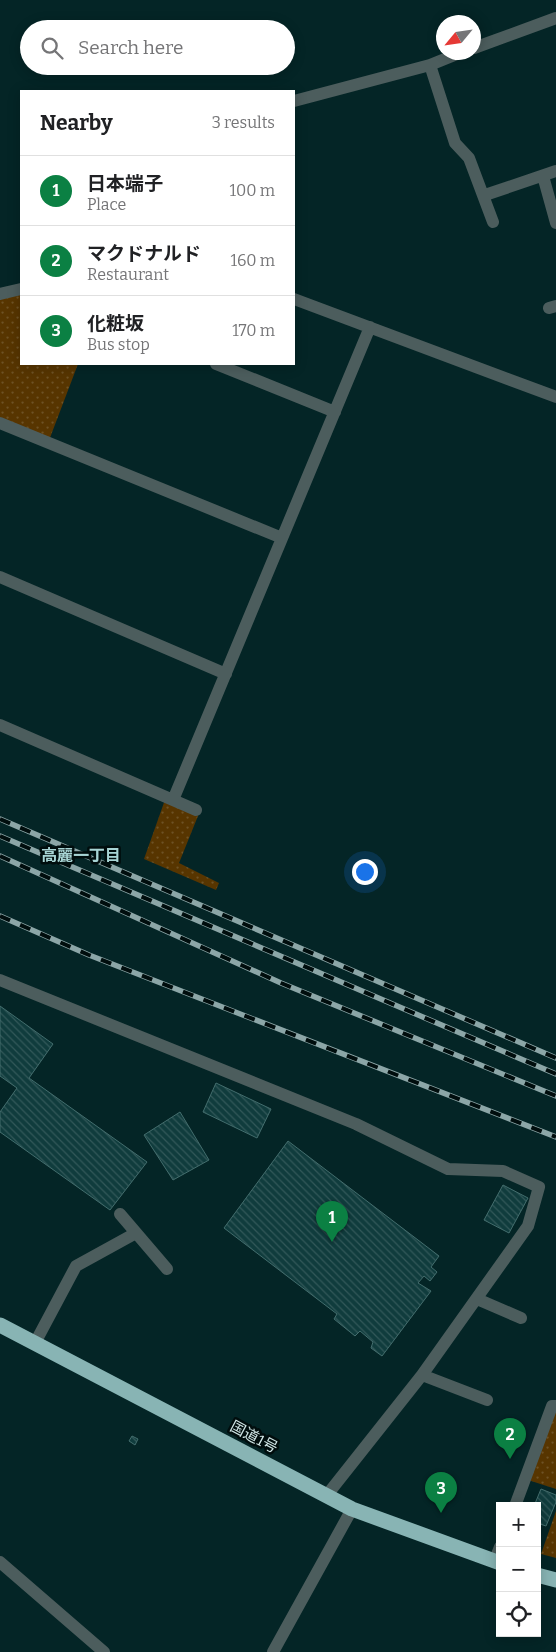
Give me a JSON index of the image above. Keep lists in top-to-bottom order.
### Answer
{
  "streets": {
    "highway": ["国道1号"]
  },
  "districts": ["高麗一丁目"],
  "north": "bottom left",
  "page": {
    "search": "Search here",
    "heading": ["Nearby", "3 results"],
    "list": [
      {
        "mark": "1",
        "name": "日本端子",
        "note": "Place",
        "value": "100 m"
      },
      {
        "mark": "2",
        "name": "マクドナルド",
        "note": "Restaurant",
        "value": "160 m"
      },
      {
        "mark": "3",
        "name": "化粧坂",
        "note": "Bus stop",
        "value": "170 m"
      }
    ],
    "pins": ["1", "2", "3"],
    "map_buttons": ["+", "−"]
  }
}
